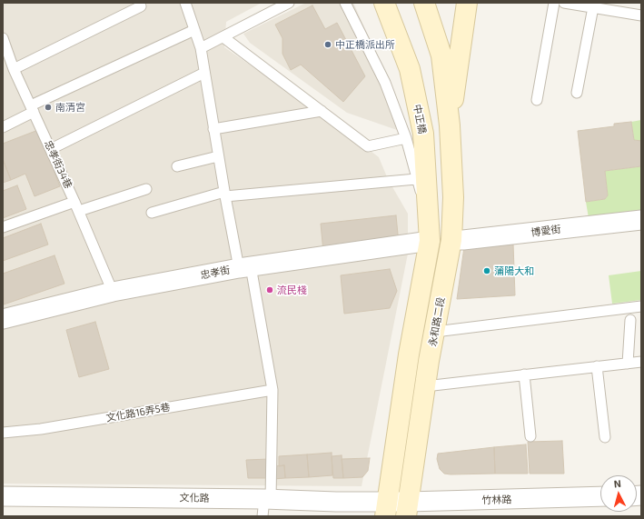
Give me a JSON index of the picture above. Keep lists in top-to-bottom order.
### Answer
{
  "streets": {
    "main road": ["中正橋", "永和路二段"],
    "street": [
      "博愛街",
      "忠孝街",
      "文化路",
      "竹林路"
    ],
    "lane": ["忠孝街34巷", "文化路16弄5巷"]
  },
  "crossings": [
    ["中正橋", "忠孝街"],
    ["中正橋", "永和路二段"],
    ["忠孝街34巷", "忠孝街"],
    ["博愛街", "永和路二段"],
    ["忠孝街", "永和路二段"],
    ["永和路二段", "文化路"],
    ["永和路二段", "竹林路"],
    ["文化路", "竹林路"]
  ],
  "places": [
    "中正橋派出所",
    "南清宮",
    "蒲陽大和",
    "流民棧"
  ],
  "north": "top"
}
